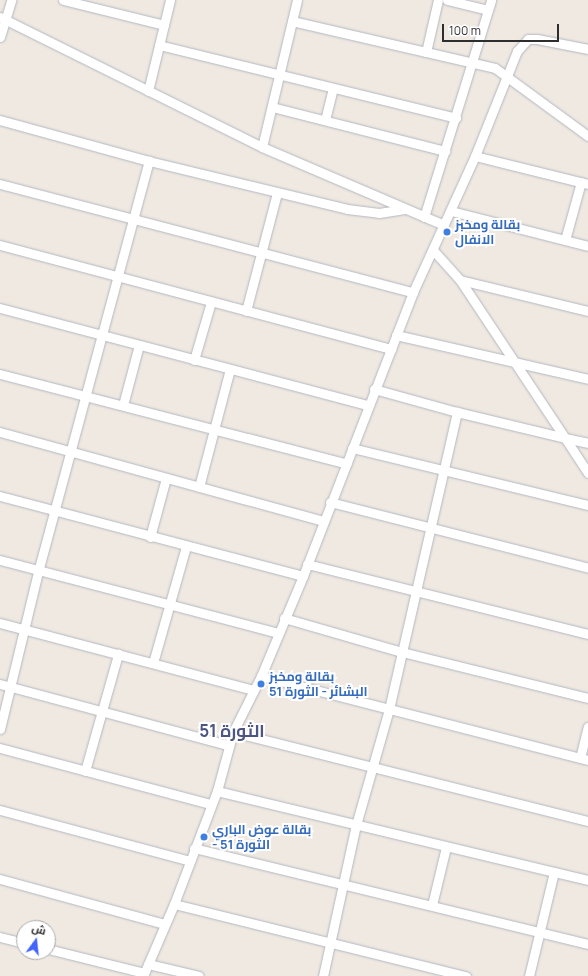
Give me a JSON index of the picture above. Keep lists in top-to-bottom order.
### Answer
{
  "districts": ["الثورة 51"],
  "places": ["بقالة ومخبز الانفال", "بقالة ومخبز البشائر - الثورة 51", "بقالة عوض الباري - الثورة 51"],
  "scale_bar": "100 m",
  "north": "top"
}
